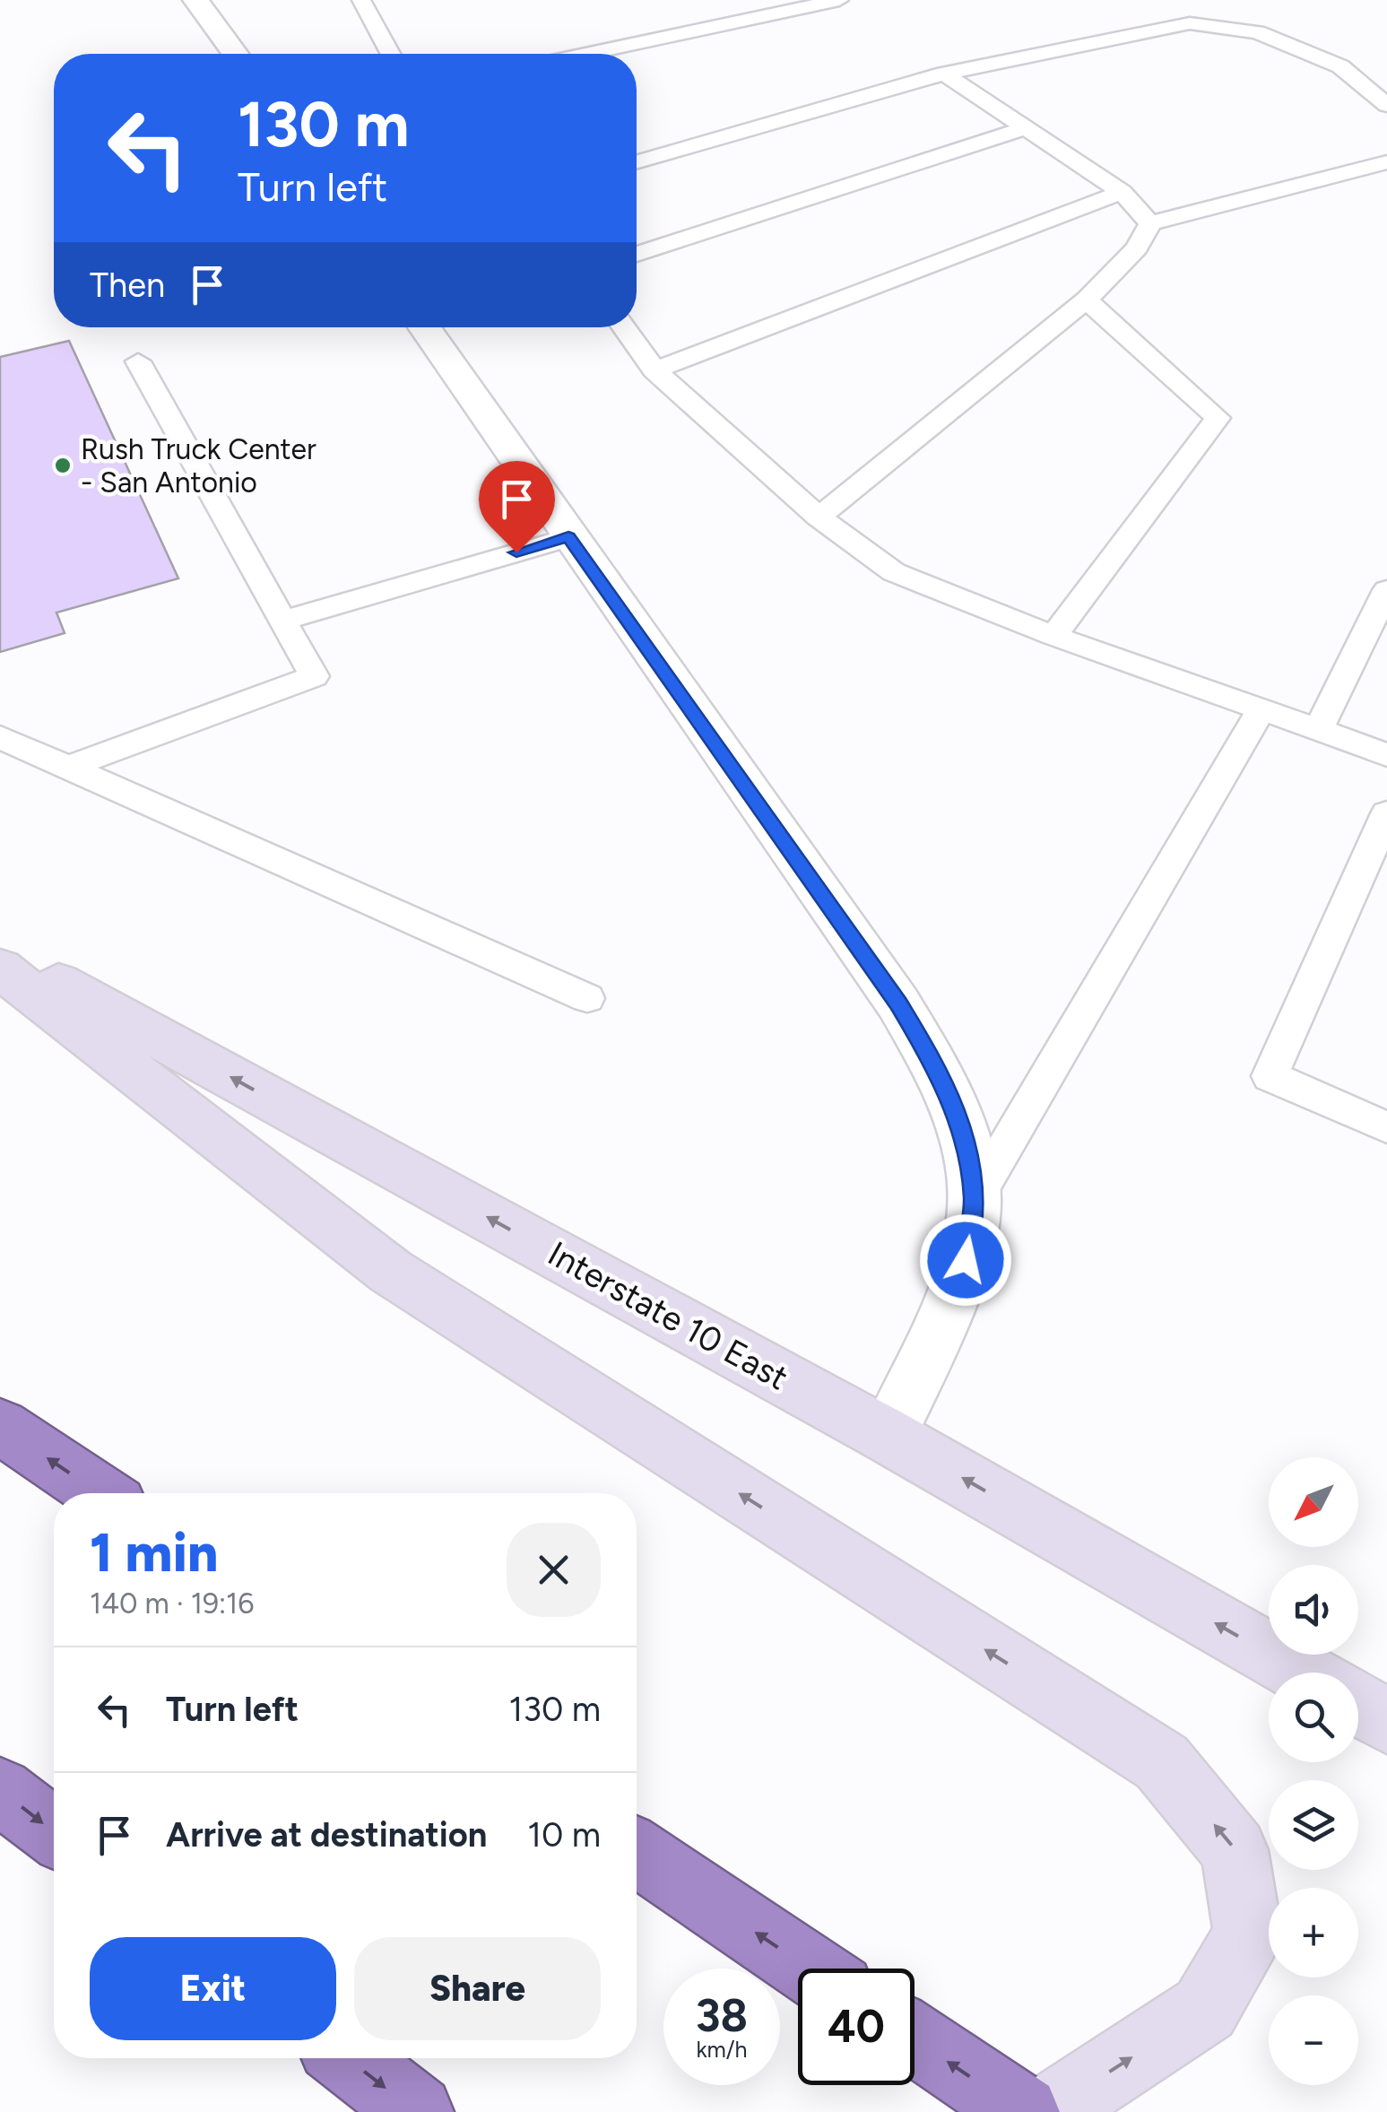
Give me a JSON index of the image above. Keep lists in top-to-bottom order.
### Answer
{
  "streets": {
    "main road": ["Interstate 10 East"]
  },
  "one_way": ["Interstate 10 East"],
  "places": ["Rush Truck Center - San Antonio"],
  "north": "bottom left",
  "page": {
    "turn": ["130 m", "Turn left"],
    "then": "Then",
    "map_buttons": ["+", "−"],
    "heading": ["1 min", "140 m · 19:16"],
    "list": [
      {
        "name": "Turn left",
        "value": "130 m"
      },
      {
        "name": "Arrive at destination",
        "value": "10 m"
      }
    ],
    "buttons": ["Exit", "Share"],
    "speed": "38 km/h",
    "limit": "40"
  }
}
